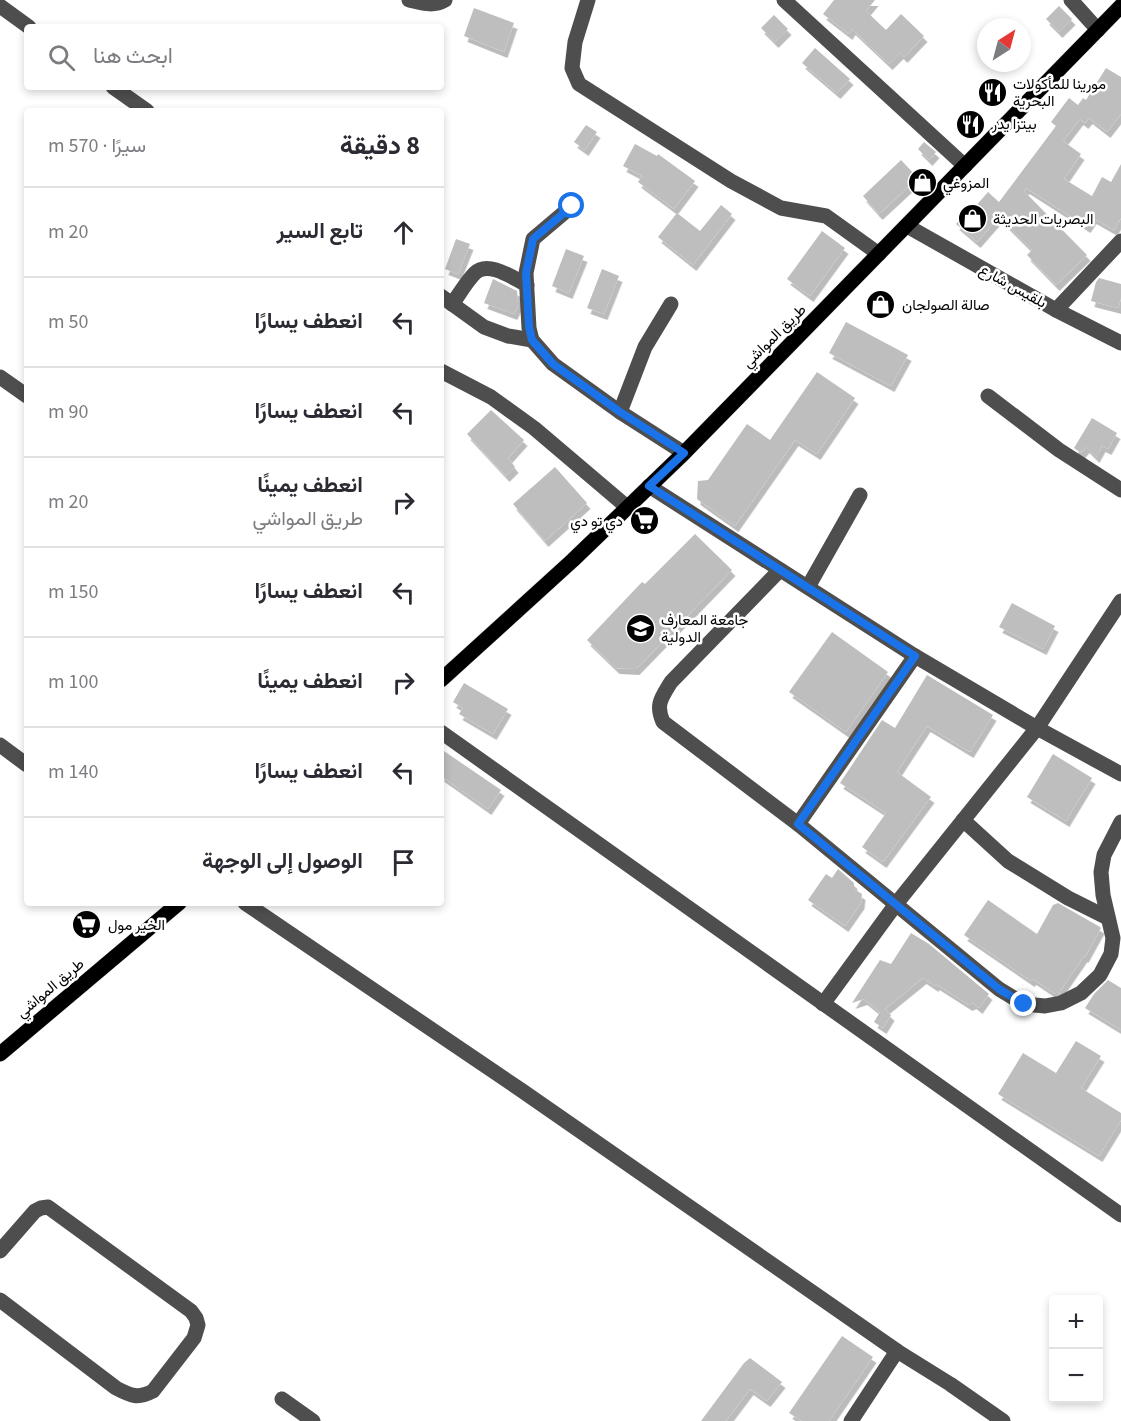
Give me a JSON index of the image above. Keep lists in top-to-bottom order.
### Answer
{
  "streets": {
    "main road": ["طريق المواشي"],
    "street": ["بلقيس شارع"]
  },
  "crossings": [
    ["بلقيس شارع", "طريق المواشي"]
  ],
  "places": {
    "restaurant": ["مورينا للمأكولات البحرية", "بيتزا يدر"],
    "shop": ["المزوغي", "البصريات الحديثة", "صالة الصولجان"],
    "supermarket": ["دي تو دي", "الخير مول"],
    "school or university": ["جامعة المعارف الدولية"]
  },
  "north": "top right",
  "page": {
    "search": "ابحث هنا",
    "heading": ["8 دقيقة", "سيرًا · 570 m"],
    "list": [
      ["تابع السير", "20 m"],
      ["انعطف يسارًا", "50 m"],
      ["انعطف يسارًا", "90 m"],
      ["انعطف يمينًا", "طريق المواشي", "20 m"],
      ["انعطف يسارًا", "150 m"],
      ["انعطف يمينًا", "100 m"],
      ["انعطف يسارًا", "140 m"],
      "الوصول إلى الوجهة"
    ],
    "map_buttons": ["+", "−"]
  }
}
